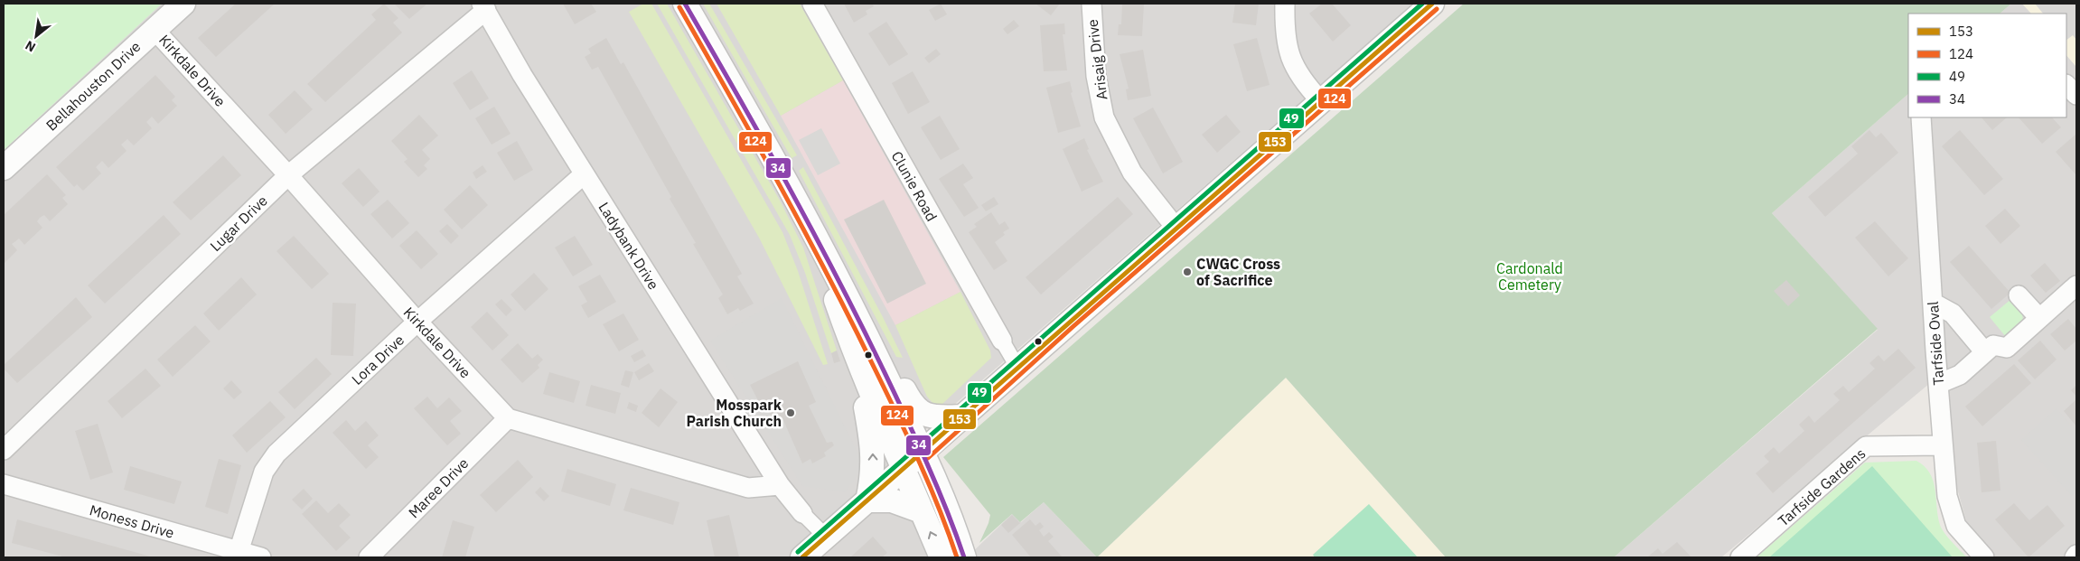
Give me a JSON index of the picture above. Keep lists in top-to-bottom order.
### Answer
{
  "streets": {
    "street": [
      "Arisaig Drive",
      "Kirkdale Drive",
      "Bellahouston Drive",
      "Clunie Road",
      "Lugar Drive",
      "Ladybank Drive",
      "Tarfside Oval",
      "Lora Drive",
      "Tarfside Gardens",
      "Maree Drive",
      "Moness Drive"
    ]
  },
  "crossings": [
    ["Kirkdale Drive", "Bellahouston Drive"],
    ["Kirkdale Drive", "Lugar Drive"],
    ["Kirkdale Drive", "Lora Drive"],
    ["Kirkdale Drive", "Maree Drive"],
    ["Lugar Drive", "Ladybank Drive"],
    ["Ladybank Drive", "Lora Drive"],
    ["Tarfside Oval", "Tarfside Gardens"],
    ["Lora Drive", "Moness Drive"]
  ],
  "parks": ["Cardonald Cemetery"],
  "places": ["CWGC Cross of Sacrifice", "Mosspark Parish Church"],
  "lines": [
    "transit line 153",
    "transit line 49",
    "transit line 34",
    "transit line 124"
  ],
  "legend": [
    "153",
    "124",
    "49",
    "34"
  ],
  "north": "bottom left"
}
